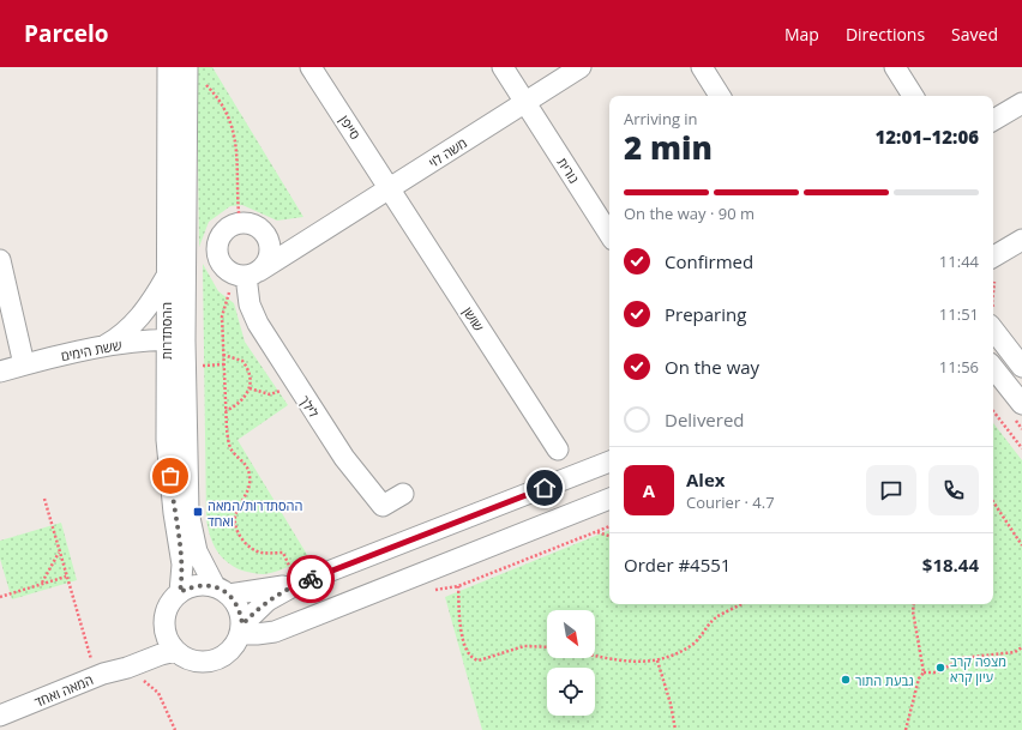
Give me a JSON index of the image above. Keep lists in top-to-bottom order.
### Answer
{
  "streets": {
    "street": [
      "סייפן",
      "משה לוי",
      "נורית",
      "שושן",
      "ההסתדרות",
      "ששת הימים",
      "לילך",
      "המאה ואחד"
    ]
  },
  "crossings": [
    ["סייפן", "משה לוי"],
    ["סייפן", "שושן"],
    ["משה לוי", "נורית"],
    ["משה לוי", "שושן"],
    ["משה לוי", "לילך"],
    ["ההסתדרות", "ששת הימים"],
    ["ההסתדרות", "המאה ואחד"]
  ],
  "places": {
    "transit": ["ההסתדרות/המאה ואחד"],
    "other": ["מצפה קרב עיון קרא", "גבעת התור"]
  },
  "north": "bottom right",
  "page": {
    "header": "Parcelo",
    "nav": ["Map", "Directions", "Saved"],
    "heading": ["2 min", "Arriving in", "12:01–12:06"],
    "panel": [
      "Alex",
      "Courier · 4.7",
      "Order #4551",
      "$18.44"
    ],
    "bar": "On the way · 90 m",
    "list": [
      ["Confirmed", "11:44"],
      ["Preparing", "11:51"],
      ["On the way", "11:56"],
      "Delivered"
    ],
    "round": "A"
  }
}
